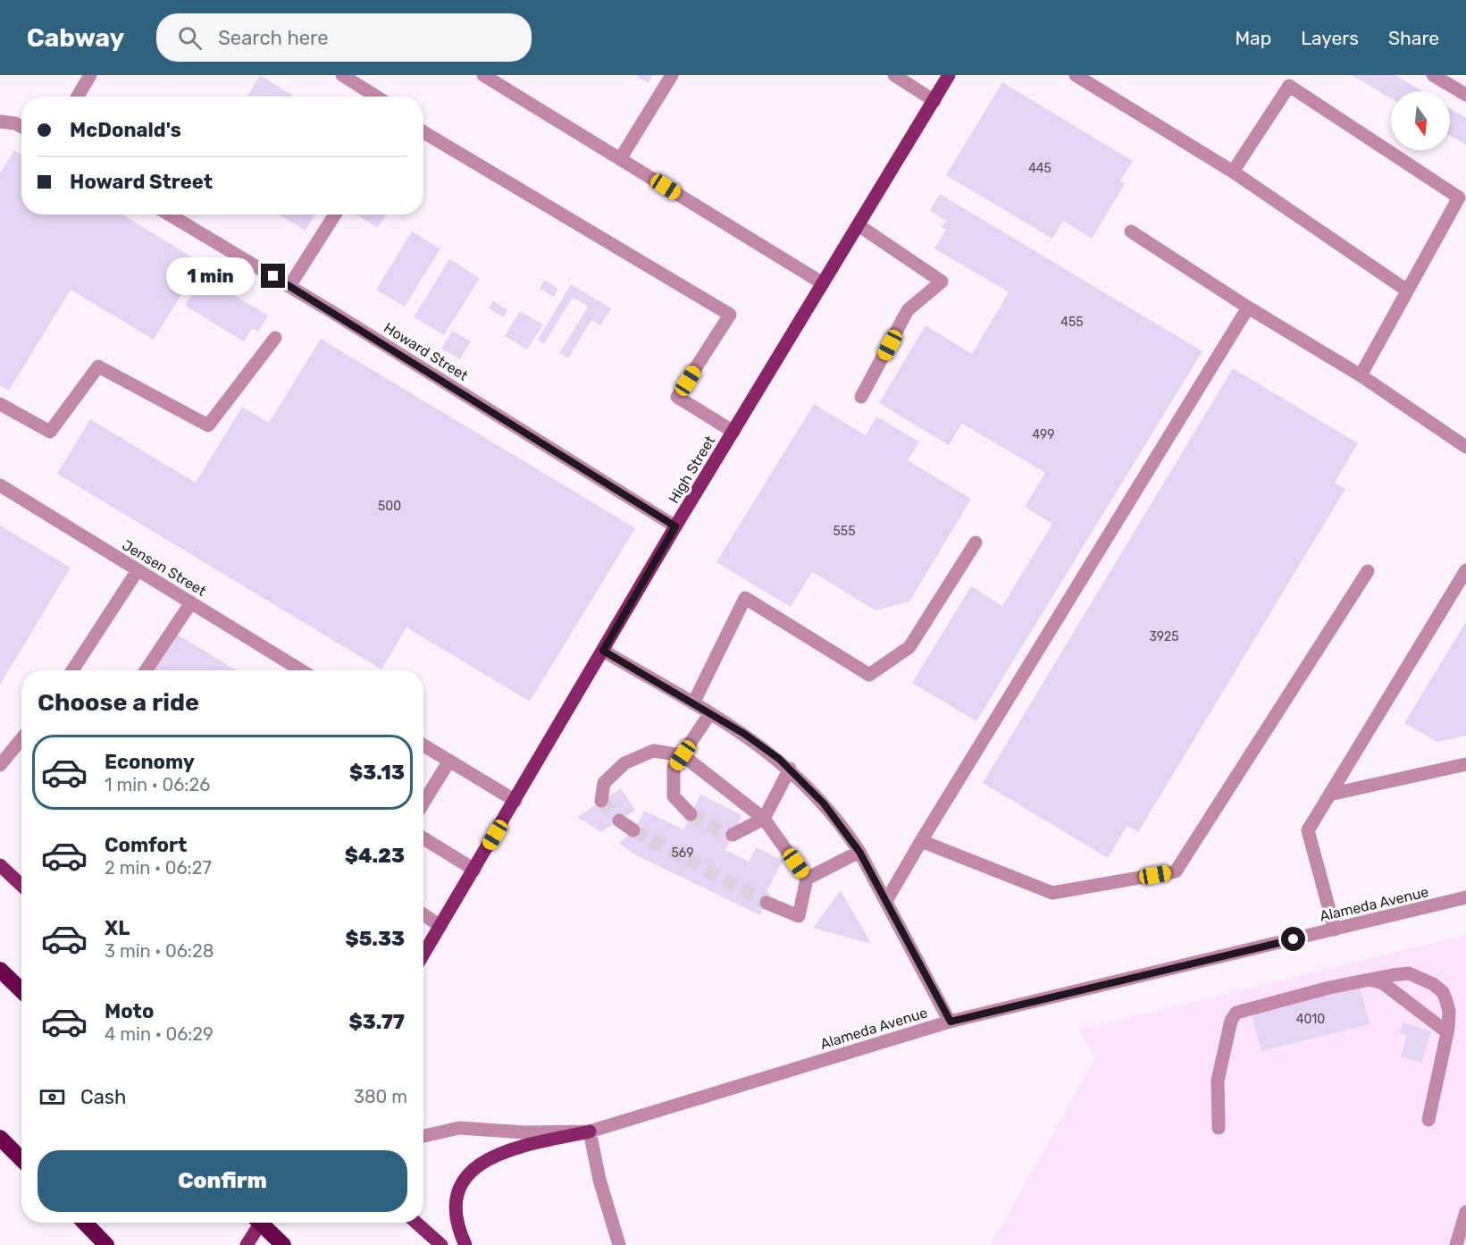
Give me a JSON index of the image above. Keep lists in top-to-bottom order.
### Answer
{
  "streets": {
    "main road": ["High Street"],
    "street": ["Howard Street", "Jensen Street", "Alameda Avenue"]
  },
  "crossings": [
    ["Howard Street", "High Street"]
  ],
  "house_numbers": [
    "445",
    "455",
    "499",
    "500",
    "555",
    "3925",
    "569",
    "4010"
  ],
  "north": "bottom",
  "page": {
    "header": "Cabway",
    "search": "Search here",
    "nav": ["Map", "Layers", "Share"],
    "banner": ["McDonald's", "Howard Street"],
    "bubble": "1 min",
    "heading": "Choose a ride",
    "list": [
      {
        "name": "Economy",
        "note": "1 min · 06:26",
        "value": "$3.13"
      },
      {
        "name": "Comfort",
        "note": "2 min · 06:27",
        "value": "$4.23"
      },
      {
        "name": "XL",
        "note": "3 min · 06:28",
        "value": "$5.33"
      },
      {
        "name": "Moto",
        "note": "4 min · 06:29",
        "value": "$3.77"
      }
    ],
    "pay": ["Cash", "380 m"],
    "buttons": "Confirm"
  }
}
